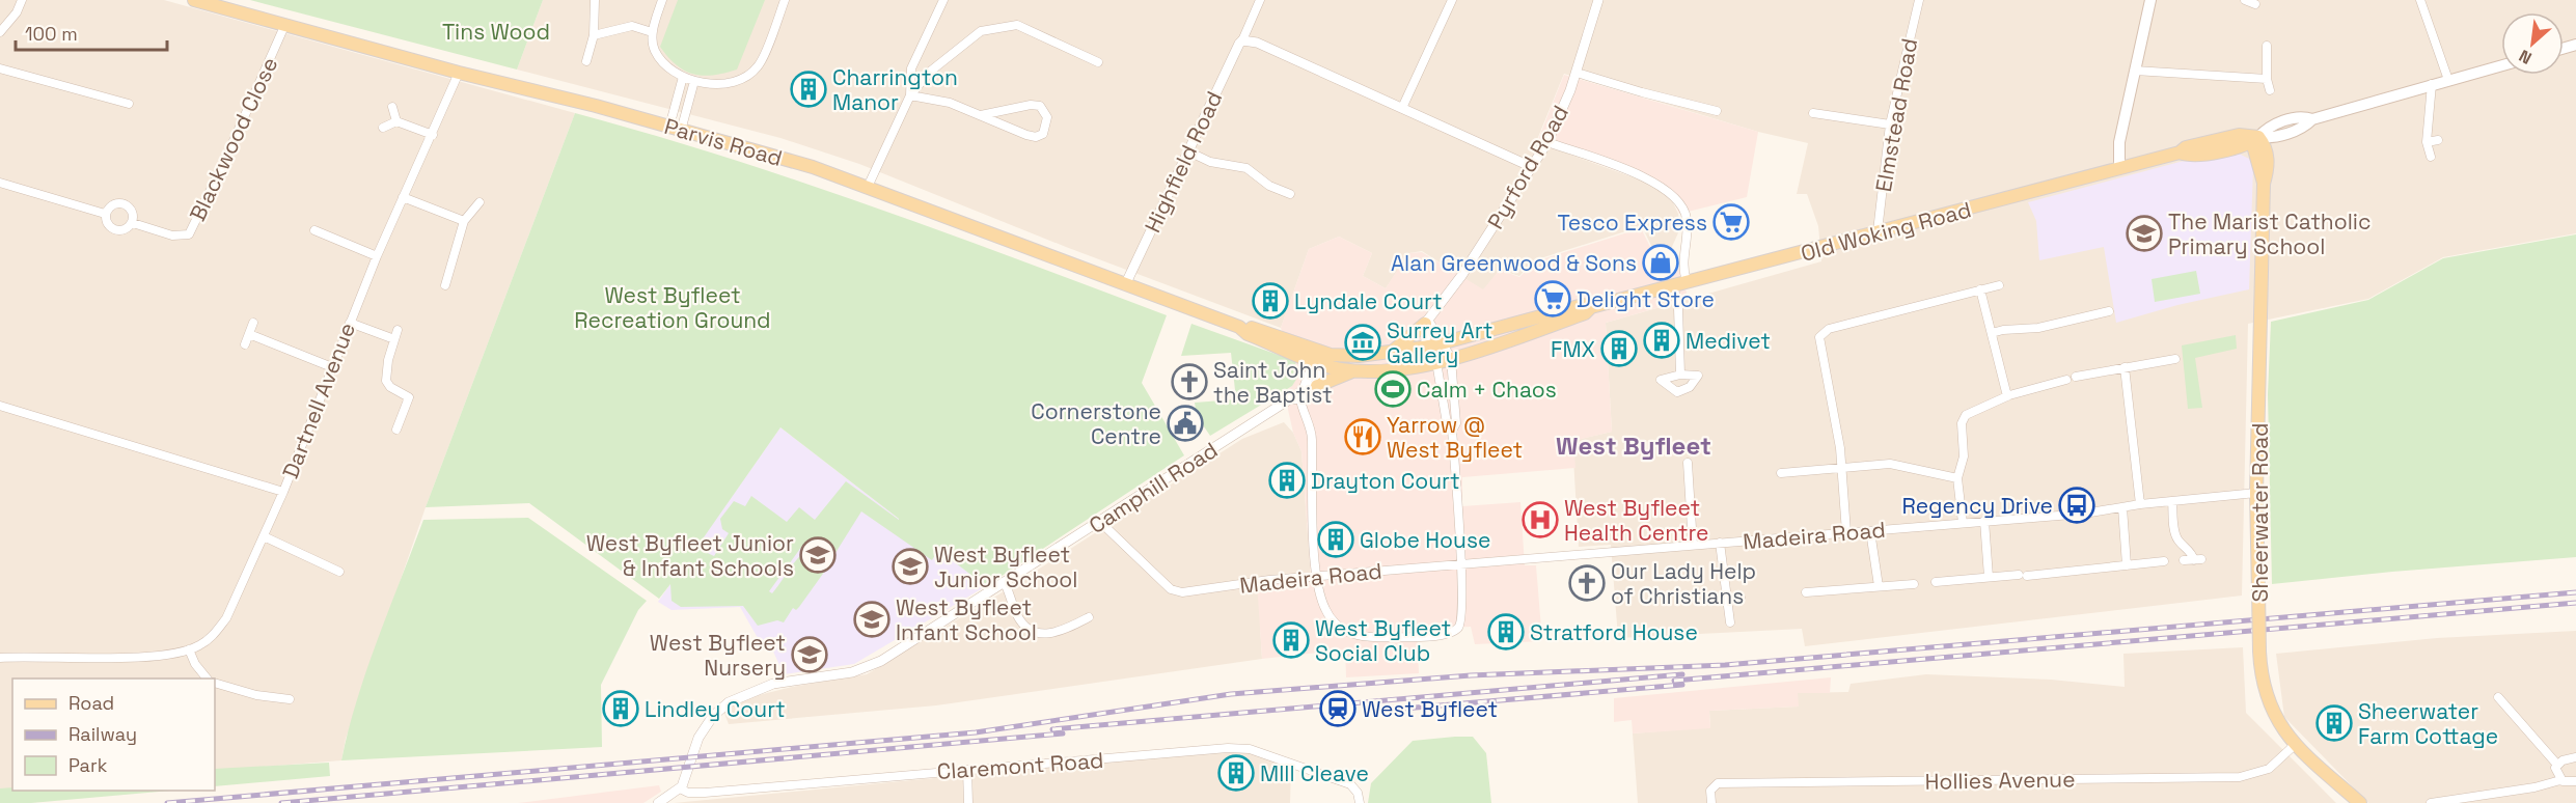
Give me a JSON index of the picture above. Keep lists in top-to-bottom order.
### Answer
{
  "streets": {
    "main road": ["Parvis Road", "Old Woking Road", "Sheerwater Road"],
    "street": [
      "Elmstead Road",
      "Blackwood Close",
      "Highfield Road",
      "Pyrford Road",
      "Dartnell Avenue",
      "Camphill Road",
      "Madeira Road",
      "Claremont Road",
      "Hollies Avenue"
    ]
  },
  "crossings": [
    ["Elmstead Road", "Old Woking Road"],
    ["Blackwood Close", "Parvis Road"],
    ["Parvis Road", "Highfield Road"],
    ["Parvis Road", "Old Woking Road"],
    ["Parvis Road", "Dartnell Avenue"],
    ["Parvis Road", "Camphill Road"],
    ["Old Woking Road", "Camphill Road"],
    ["Old Woking Road", "Sheerwater Road"],
    ["Camphill Road", "Madeira Road"],
    ["Camphill Road", "Claremont Road"],
    ["Sheerwater Road", "Madeira Road"],
    ["Sheerwater Road", "Hollies Avenue"]
  ],
  "districts": ["West Byfleet"],
  "parks": ["Tins Wood", "West Byfleet Recreation Ground"],
  "places": {
    "building": [
      "Charrington Manor",
      "Lyndale Court",
      "Medivet",
      "FMX",
      "Drayton Court",
      "Globe House",
      "Stratford House",
      "West Byfleet Social Club",
      "Lindley Court",
      "Sheerwater Farm Cottage",
      "MIll Cleave"
    ],
    "supermarket": ["Tesco Express", "Delight Store"],
    "school or university": [
      "The Marist Catholic Primary School",
      "West Byfleet Junior & Infant Schools",
      "West Byfleet Junior School",
      "West Byfleet Infant School",
      "West Byfleet Nursery"
    ],
    "shop": ["Alan Greenwood & Sons"],
    "museum": ["Surrey Art Gallery"],
    "church": ["Saint John the Baptist", "Our Lady Help of Christians"],
    "sports": ["Calm + Chaos"],
    "public building": ["Cornerstone Centre"],
    "restaurant": ["Yarrow @ West Byfleet"],
    "bus stop": ["Regency Drive"],
    "hospital": ["West Byfleet Health Centre"],
    "station": ["West Byfleet"]
  },
  "legend": ["Road", "Railway", "Park"],
  "scale_bar": "100 m",
  "north": "bottom left"
}
